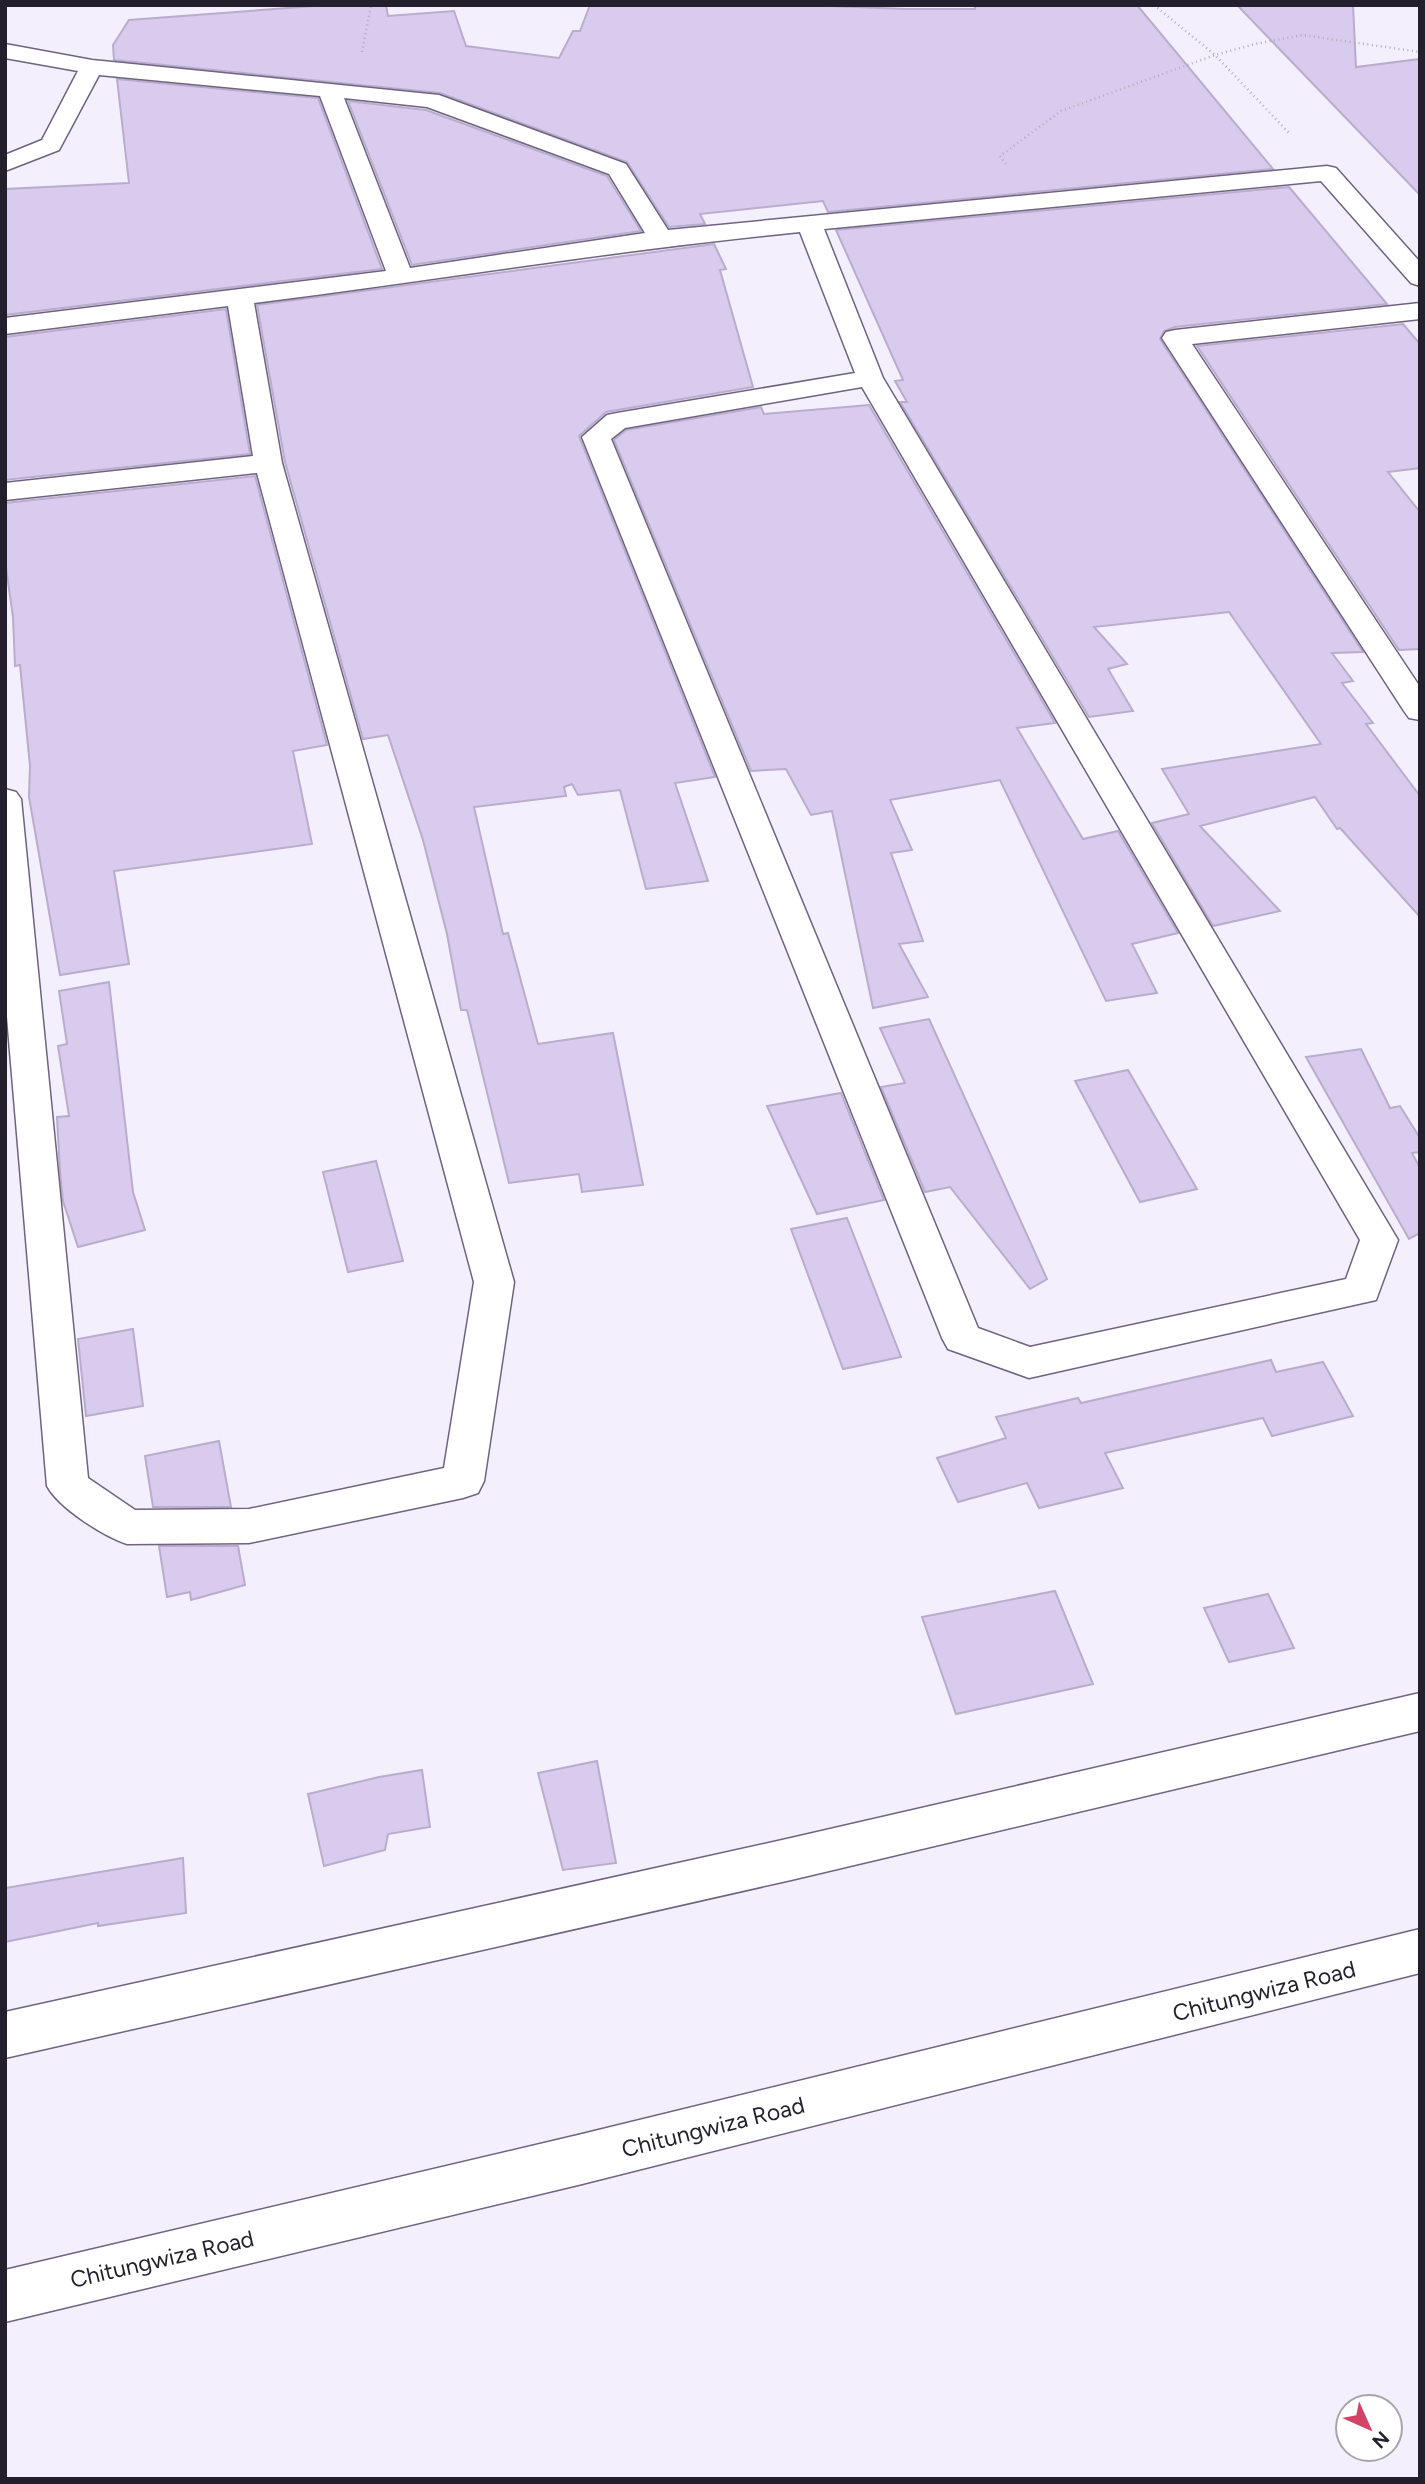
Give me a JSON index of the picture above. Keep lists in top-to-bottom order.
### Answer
{
  "streets": {
    "street": ["Chitungwiza Road"]
  },
  "north": "bottom right"
}
